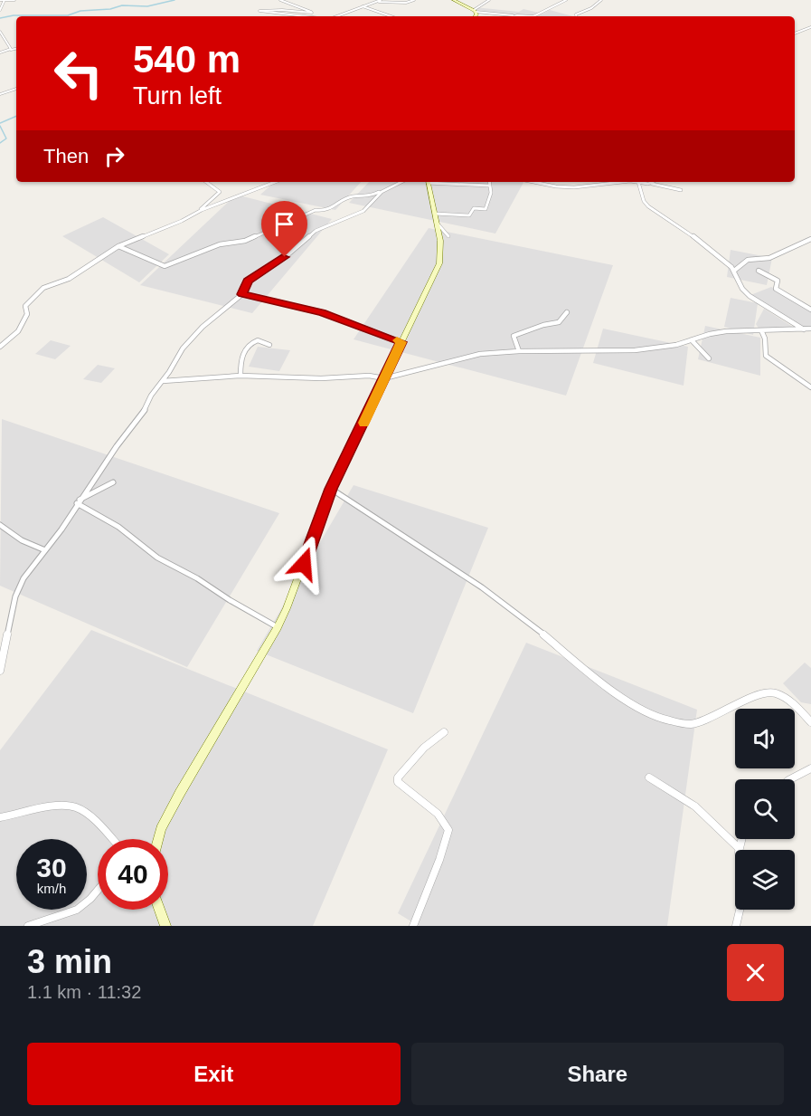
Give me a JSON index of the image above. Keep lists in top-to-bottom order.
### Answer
{
  "page": {
    "turn": ["540 m", "Turn left"],
    "then": "Then",
    "speed": "30 km/h",
    "limit": "40",
    "heading": ["3 min", "1.1 km · 11:32"],
    "buttons": ["Exit", "Share"]
  }
}
